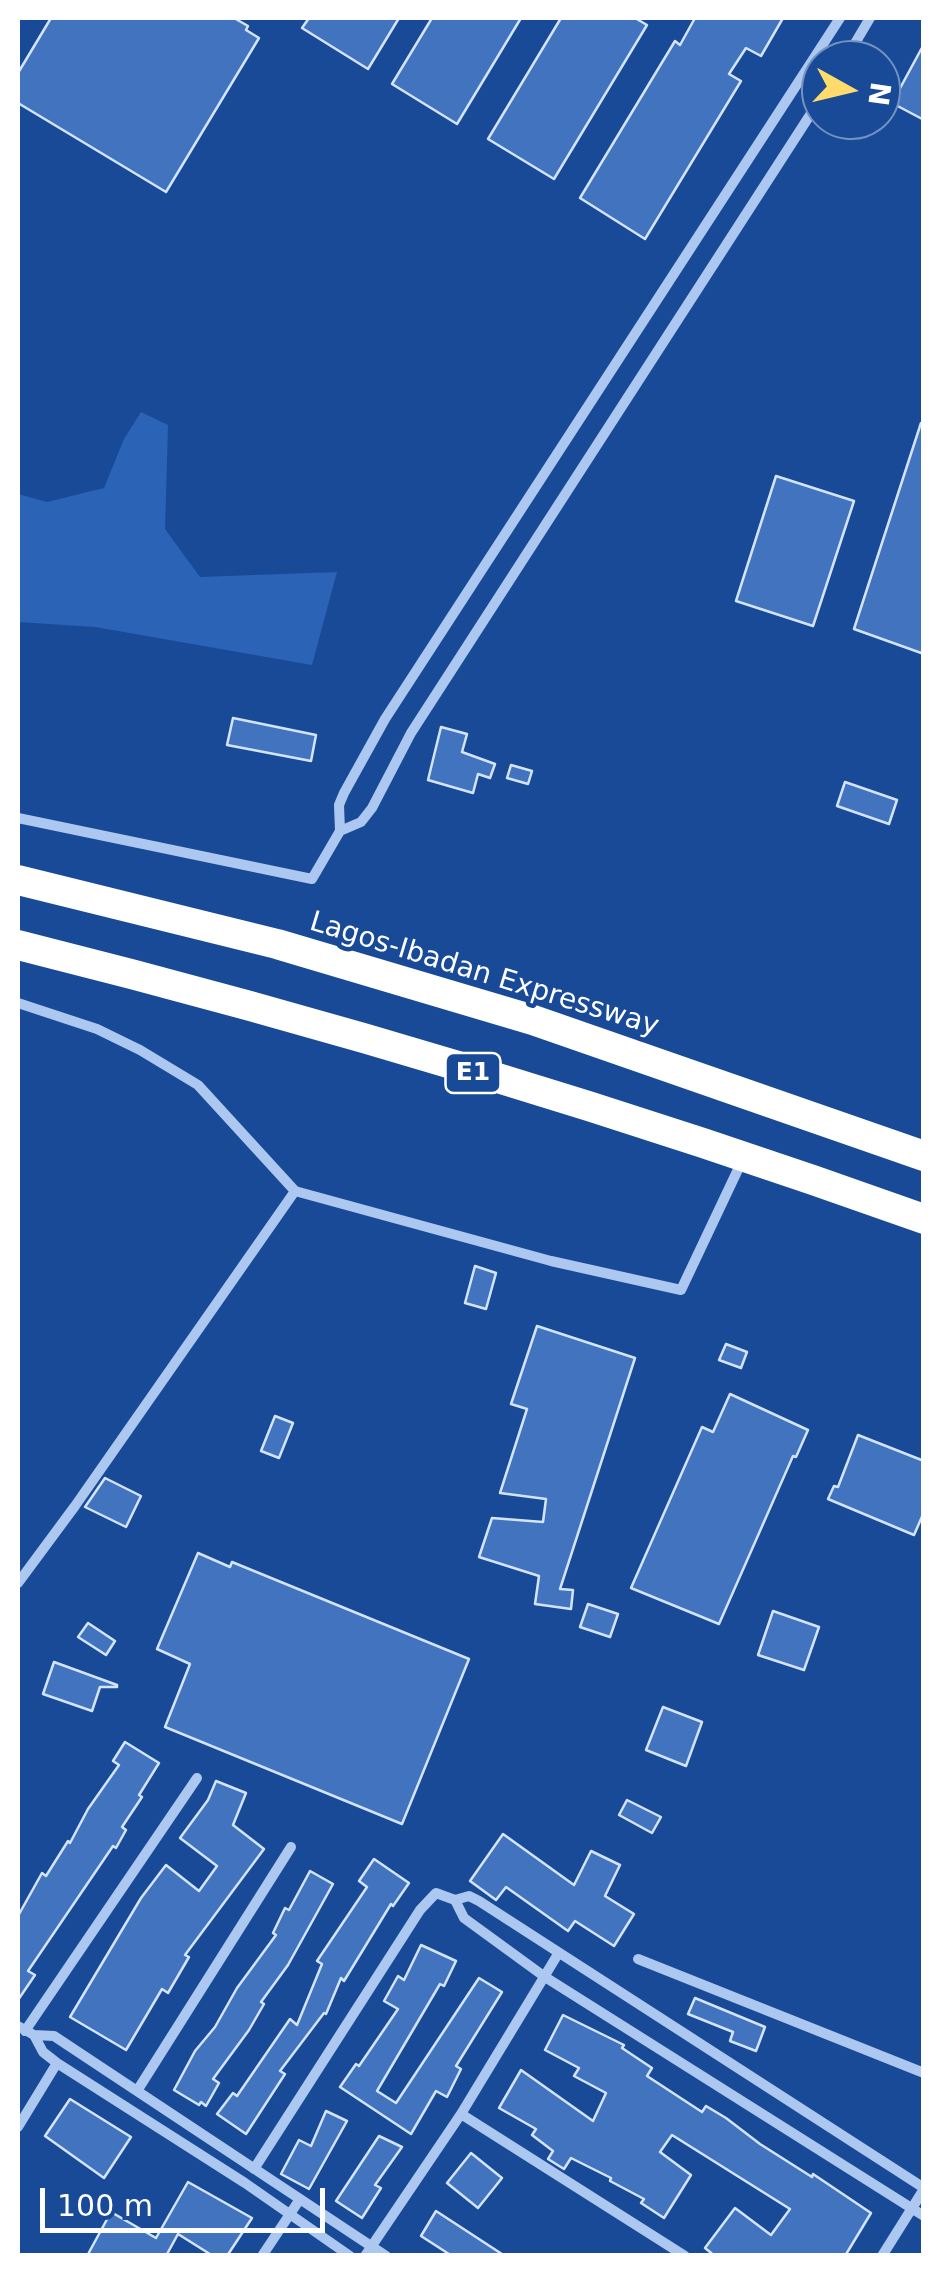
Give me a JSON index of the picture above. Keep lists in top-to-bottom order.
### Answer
{
  "streets": {
    "highway": ["Lagos-Ibadan Expressway", "E1"]
  },
  "scale_bar": "100 m",
  "north": "right"
}
